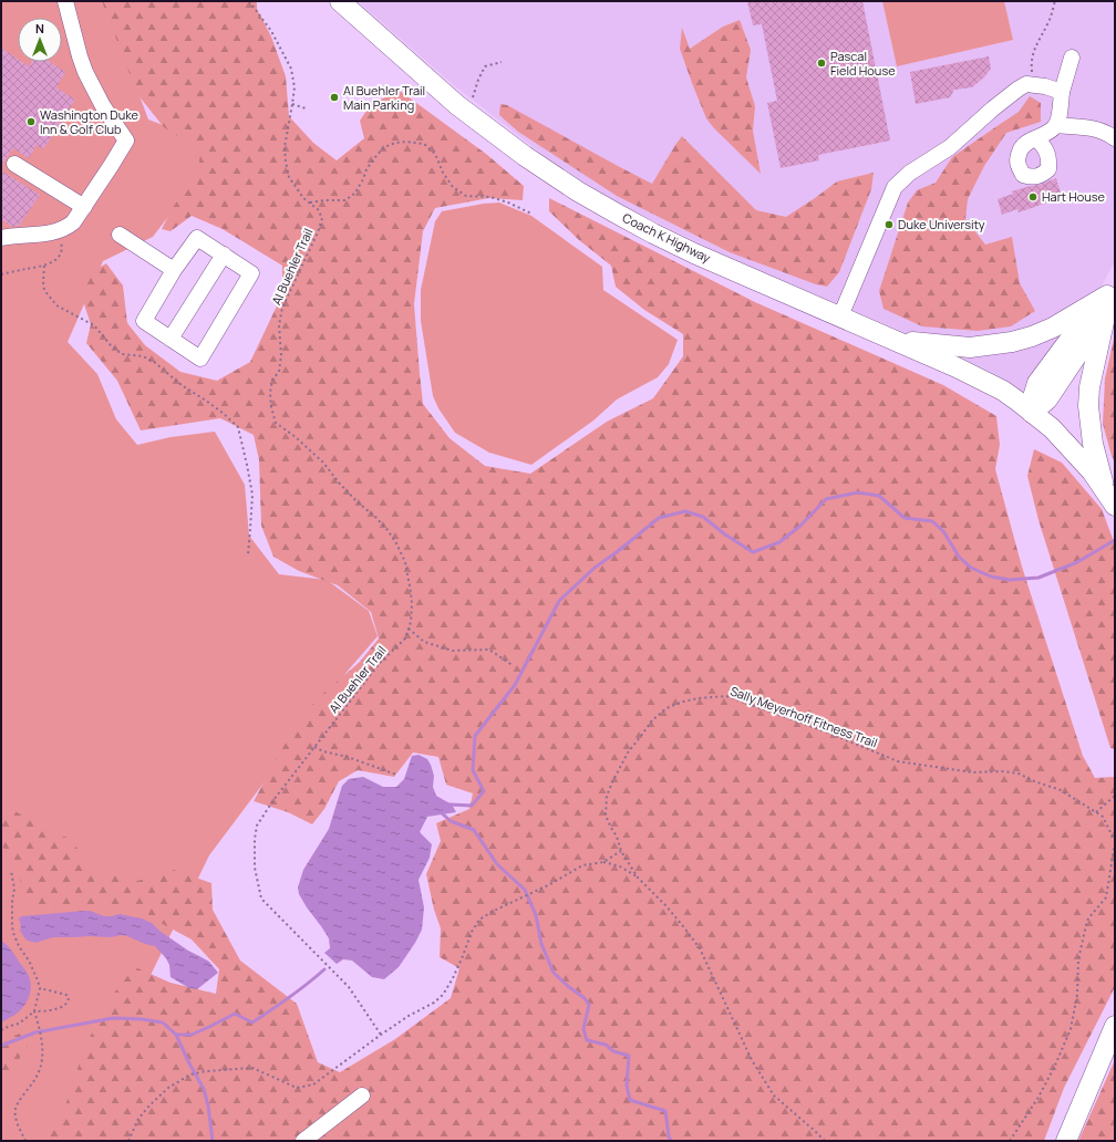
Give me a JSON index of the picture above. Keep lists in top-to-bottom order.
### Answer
{
  "streets": {
    "main road": ["Coach K Highway"],
    "path": ["Al Buehler Trail", "Sally Meyerhoff Fitness Trail"]
  },
  "places": [
    "Pascal Field House",
    "Al Buehler Trail Main Parking",
    "Washington Duke Inn & Golf Club",
    "Hart House",
    "Duke University"
  ],
  "north": "top"
}
